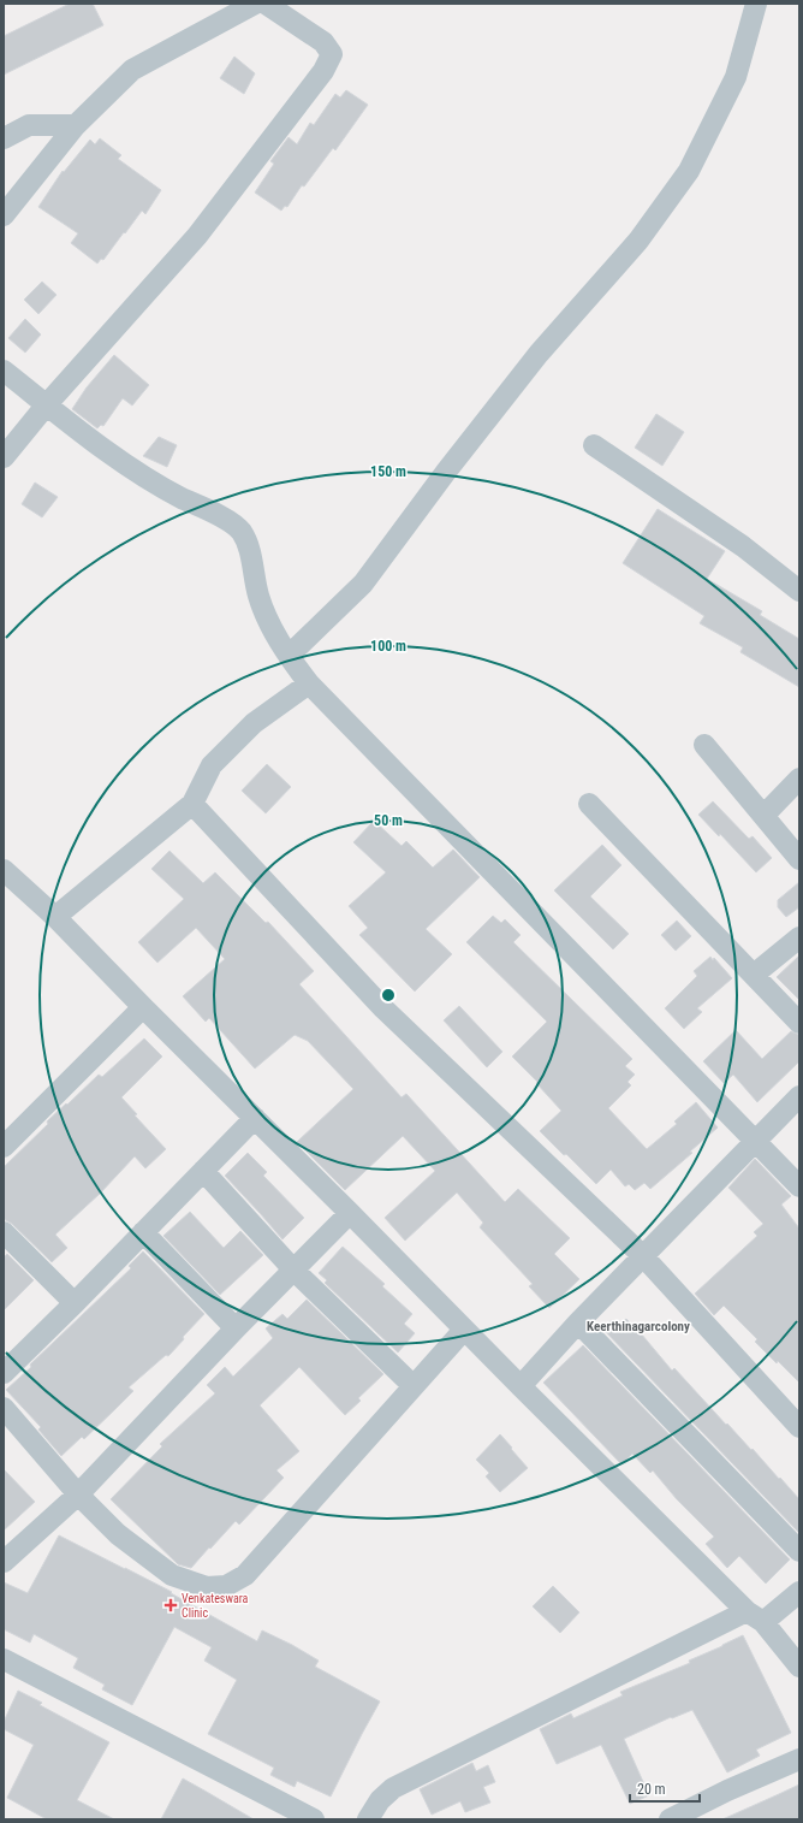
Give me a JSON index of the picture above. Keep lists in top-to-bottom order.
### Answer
{
  "districts": ["Keerthinagarcolony"],
  "places": {
    "health": ["Venkateswara Clinic"]
  },
  "scale_bar": "20 m",
  "rings": ["150 m", "100 m", "50 m"]
}
